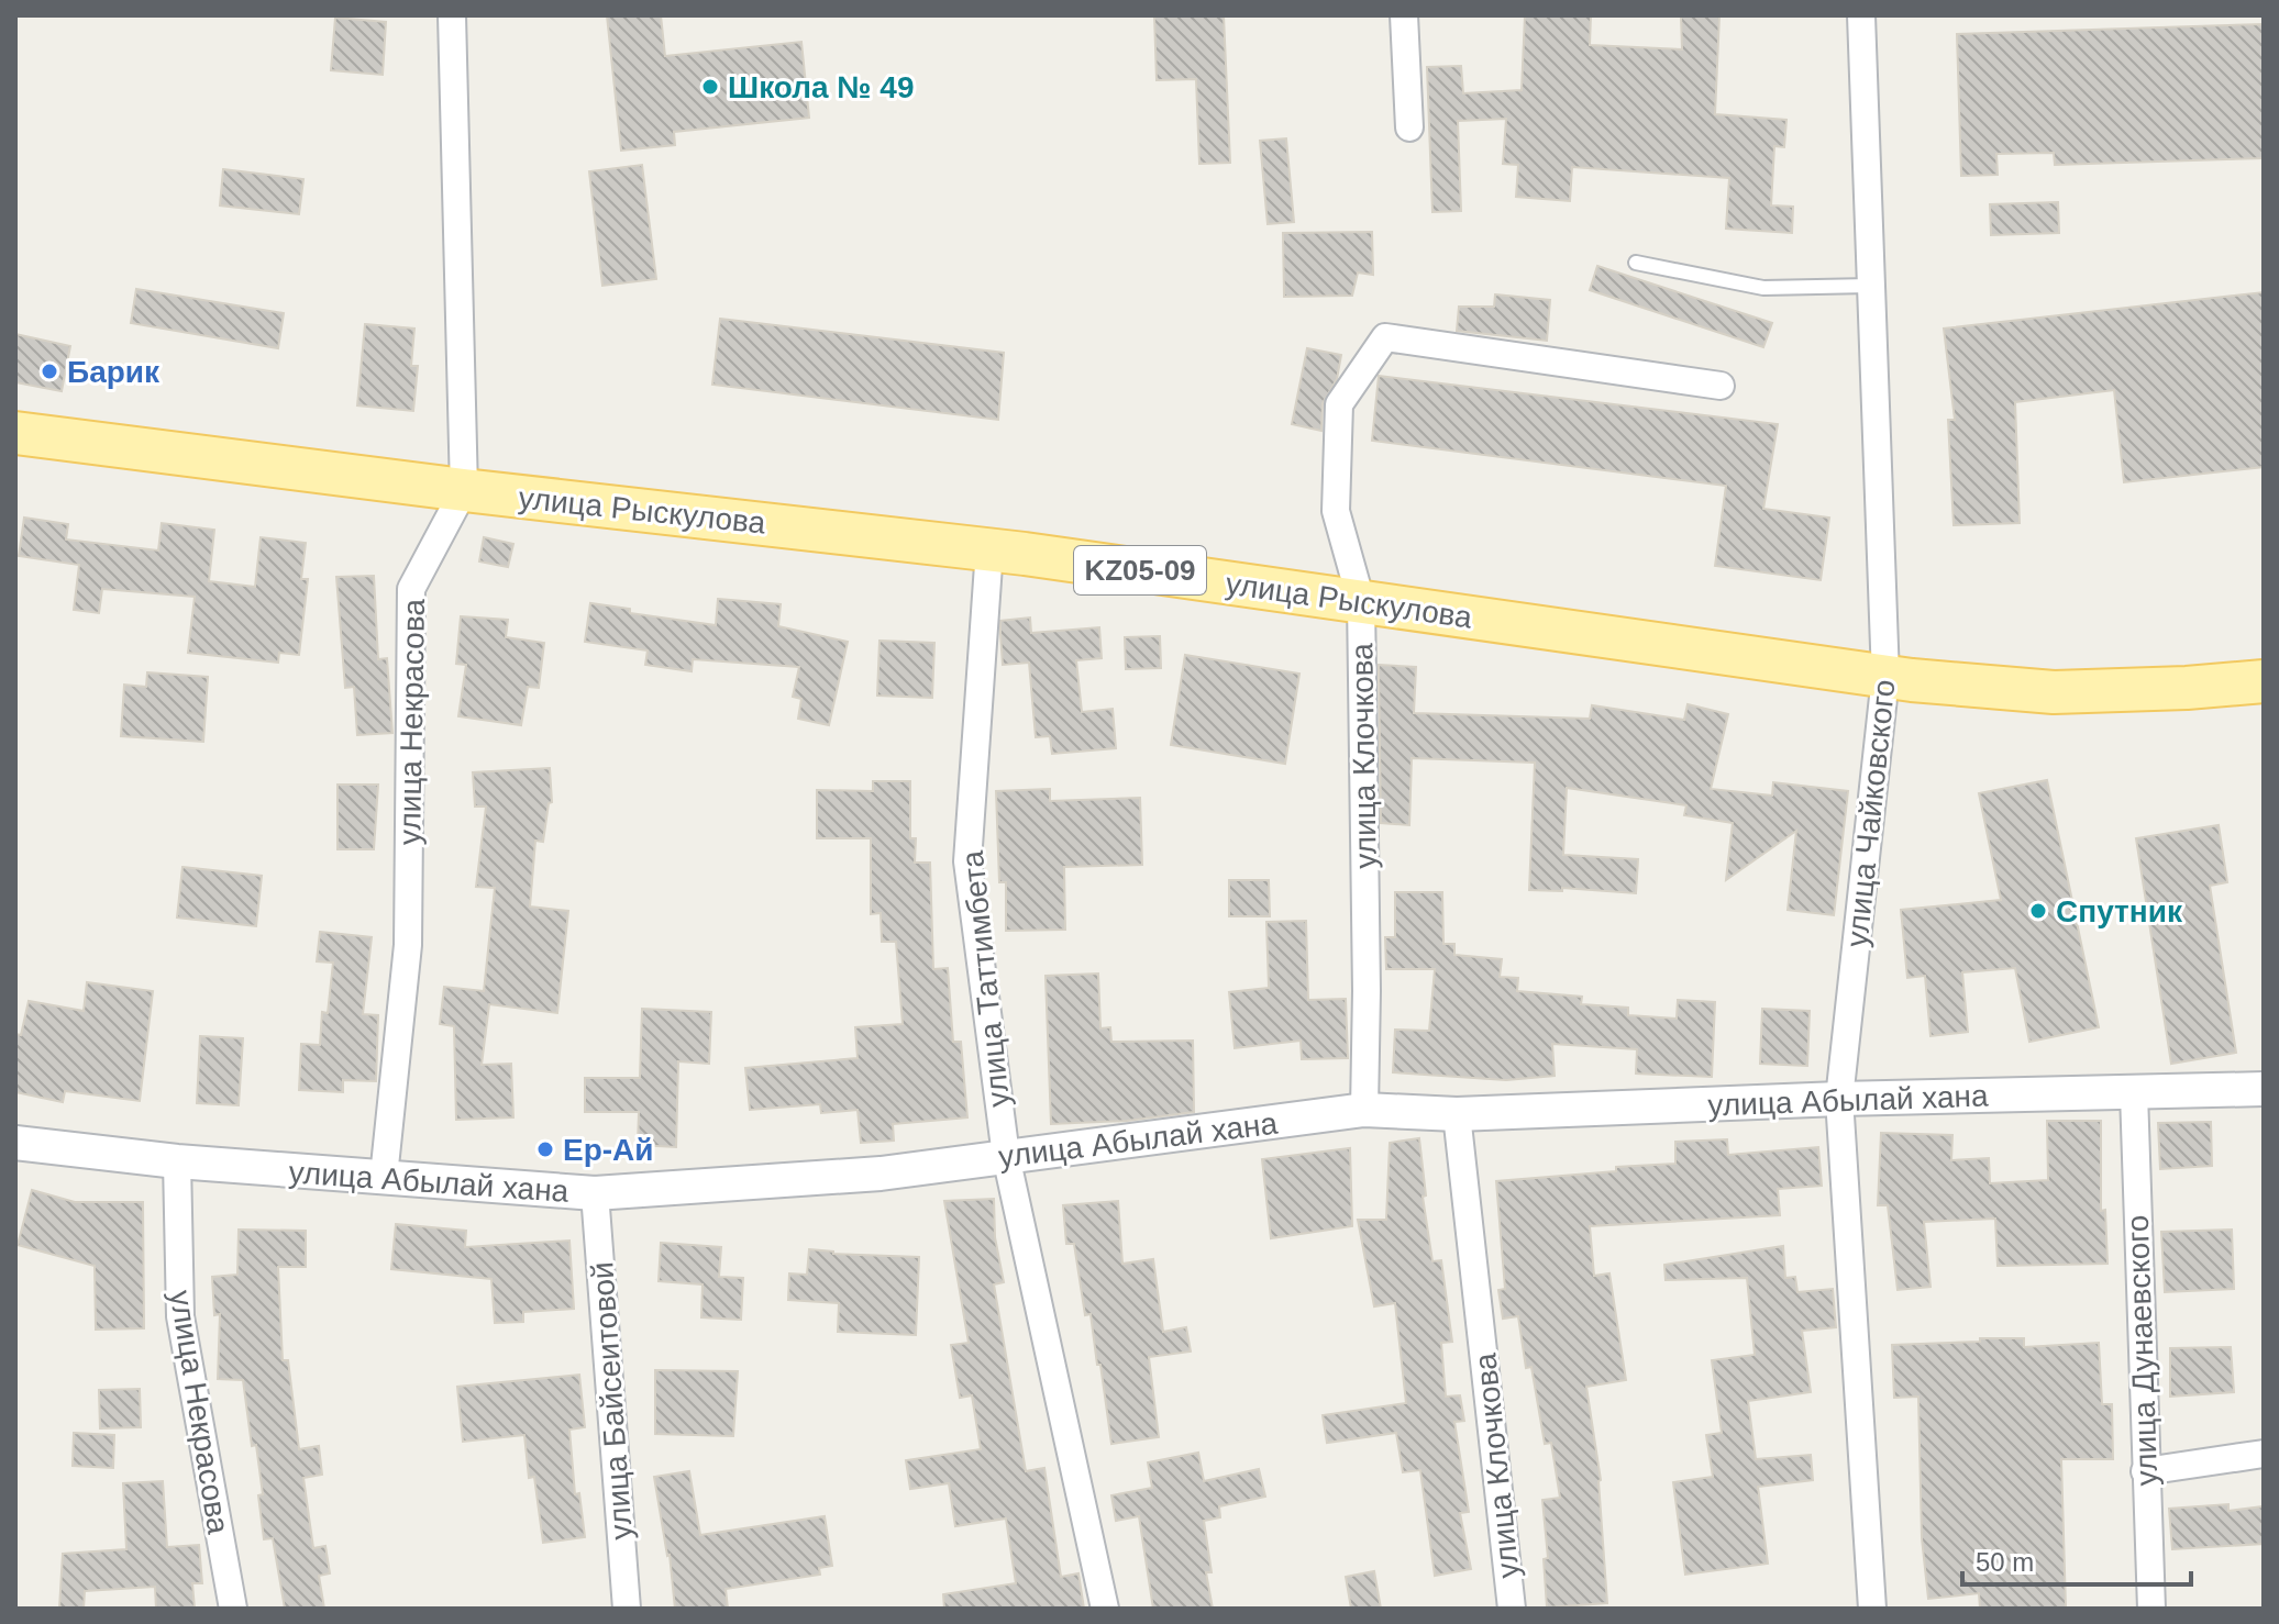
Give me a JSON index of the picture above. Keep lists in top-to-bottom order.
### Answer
{
  "streets": {
    "main road": ["улица Рыскулова", "KZ05-09"],
    "street": [
      "улица Некрасова",
      "улица Клочкова",
      "улица Чайковского",
      "улица Таттимбета",
      "улица Абылай хана",
      "улица Дунаевского",
      "улица Байсеитовой"
    ]
  },
  "crossings": [
    ["улица Рыскулова", "улица Некрасова"],
    ["улица Рыскулова", "улица Клочкова"],
    ["улица Рыскулова", "улица Чайковского"],
    ["улица Рыскулова", "улица Таттимбета"],
    ["улица Некрасова", "улица Абылай хана"],
    ["улица Клочкова", "улица Абылай хана"],
    ["улица Чайковского", "улица Абылай хана"],
    ["улица Таттимбета", "улица Абылай хана"],
    ["улица Абылай хана", "улица Дунаевского"],
    ["улица Абылай хана", "улица Байсеитовой"]
  ],
  "places": [
    "Школа № 49",
    "Барик",
    "Спутник",
    "Ер-Ай"
  ],
  "scale_bar": "50 m"
}
